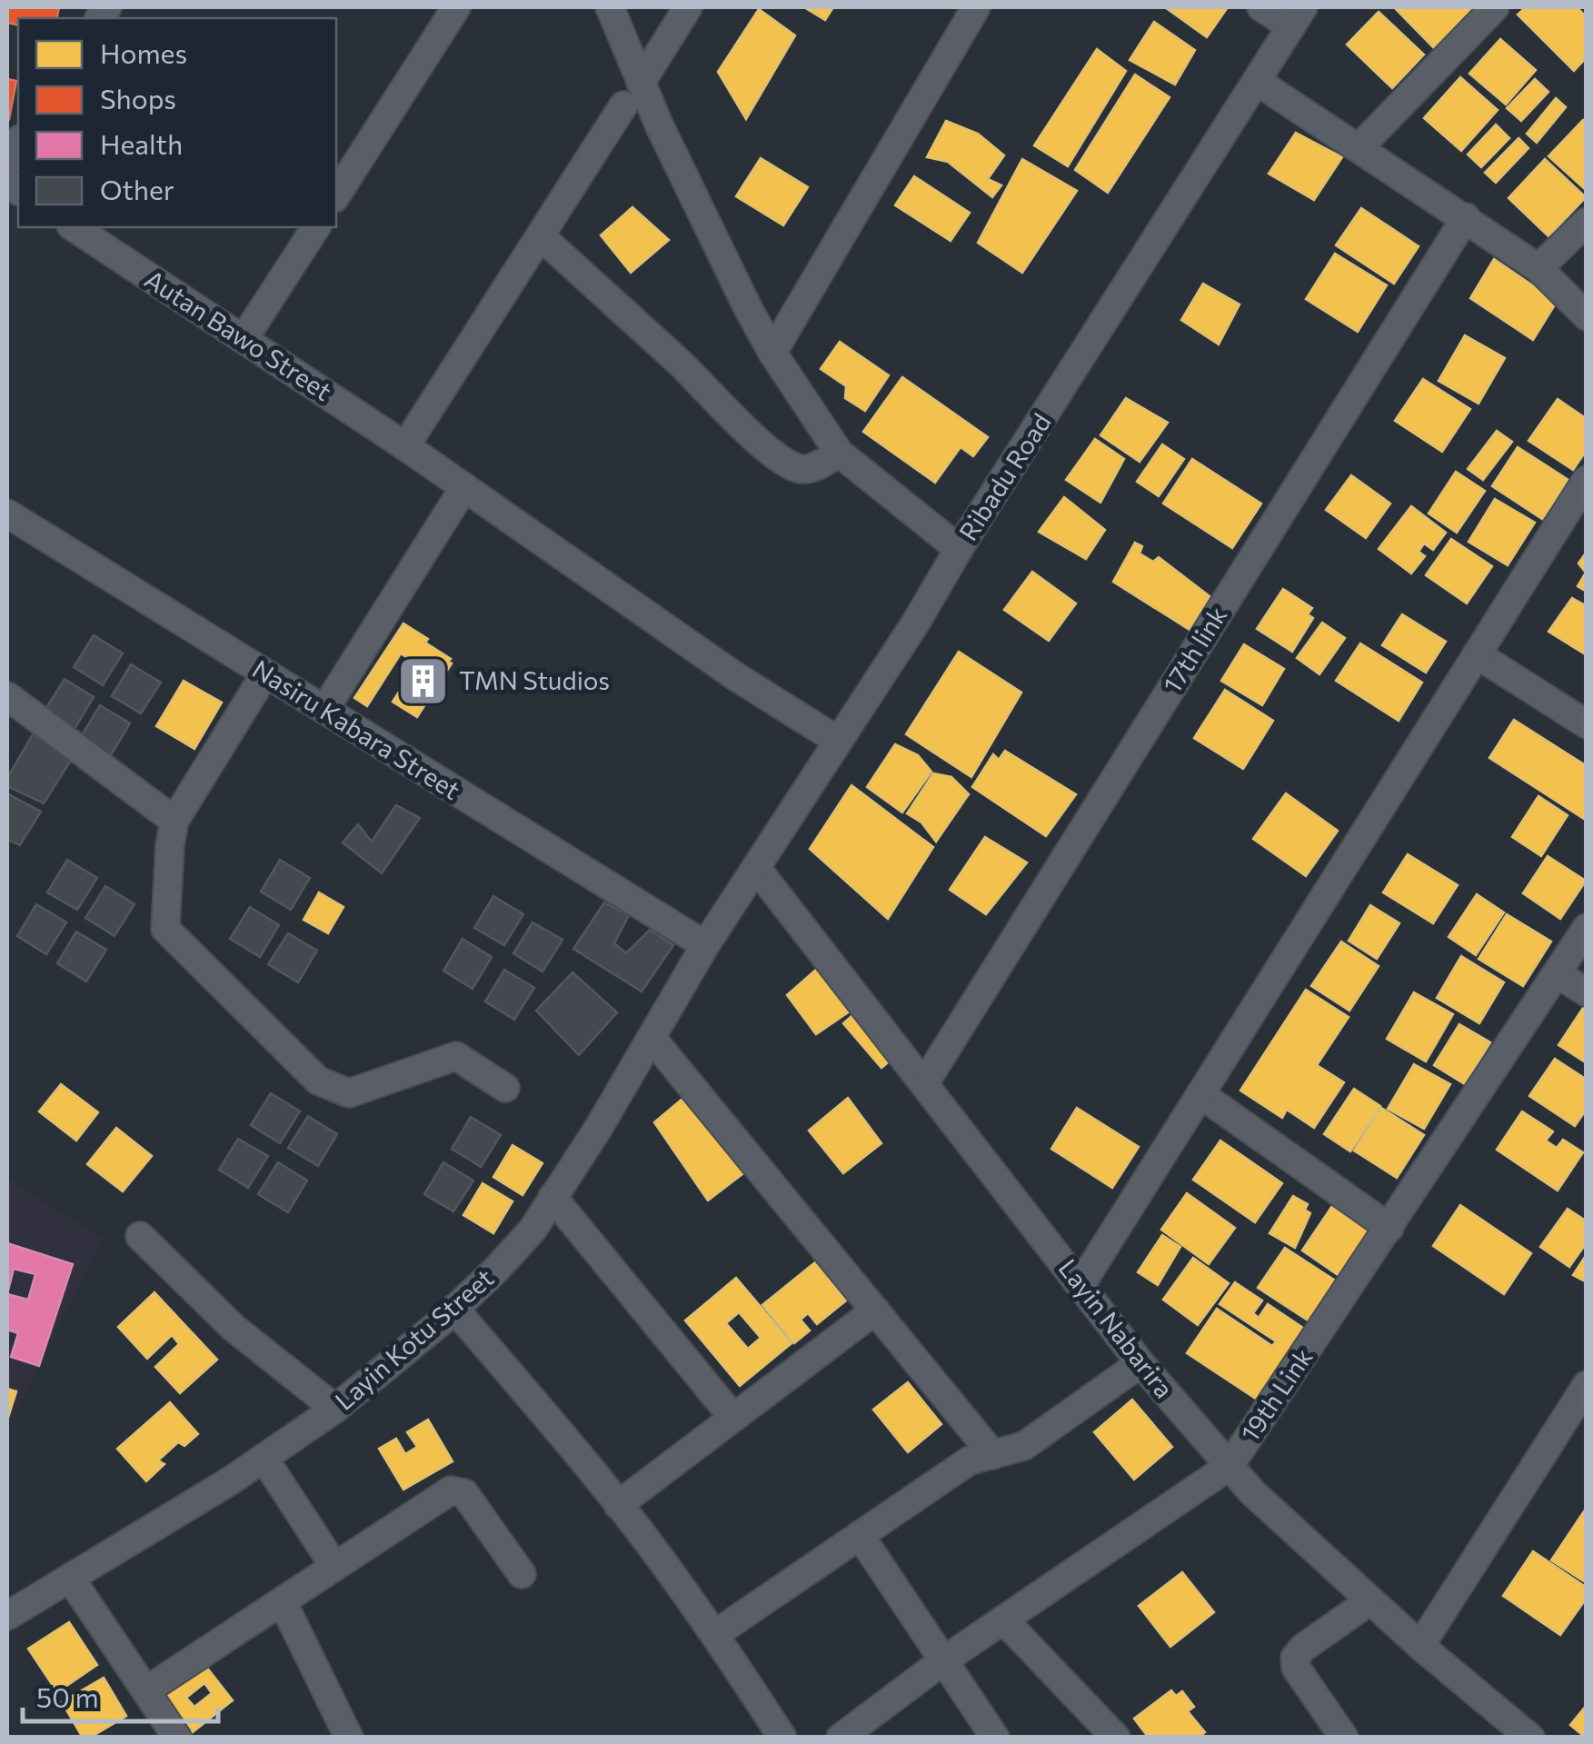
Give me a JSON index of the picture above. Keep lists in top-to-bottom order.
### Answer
{
  "streets": {
    "street": [
      "Autan Bawo Street",
      "Ribadu Road",
      "17th link",
      "Nasiru Kabara Street",
      "Layin Nabarira",
      "Layin Kotu Street",
      "19th Link"
    ]
  },
  "crossings": [
    ["Autan Bawo Street", "Ribadu Road"],
    ["Ribadu Road", "Nasiru Kabara Street"],
    ["Ribadu Road", "Layin Nabarira"],
    ["Ribadu Road", "Layin Kotu Street"],
    ["17th link", "Layin Nabarira"],
    ["Nasiru Kabara Street", "Layin Kotu Street"],
    ["Layin Nabarira", "19th Link"]
  ],
  "places": {
    "building": ["TMN Studios"]
  },
  "legend": [
    "Homes",
    "Shops",
    "Health",
    "Other"
  ],
  "scale_bar": "50 m"
}
